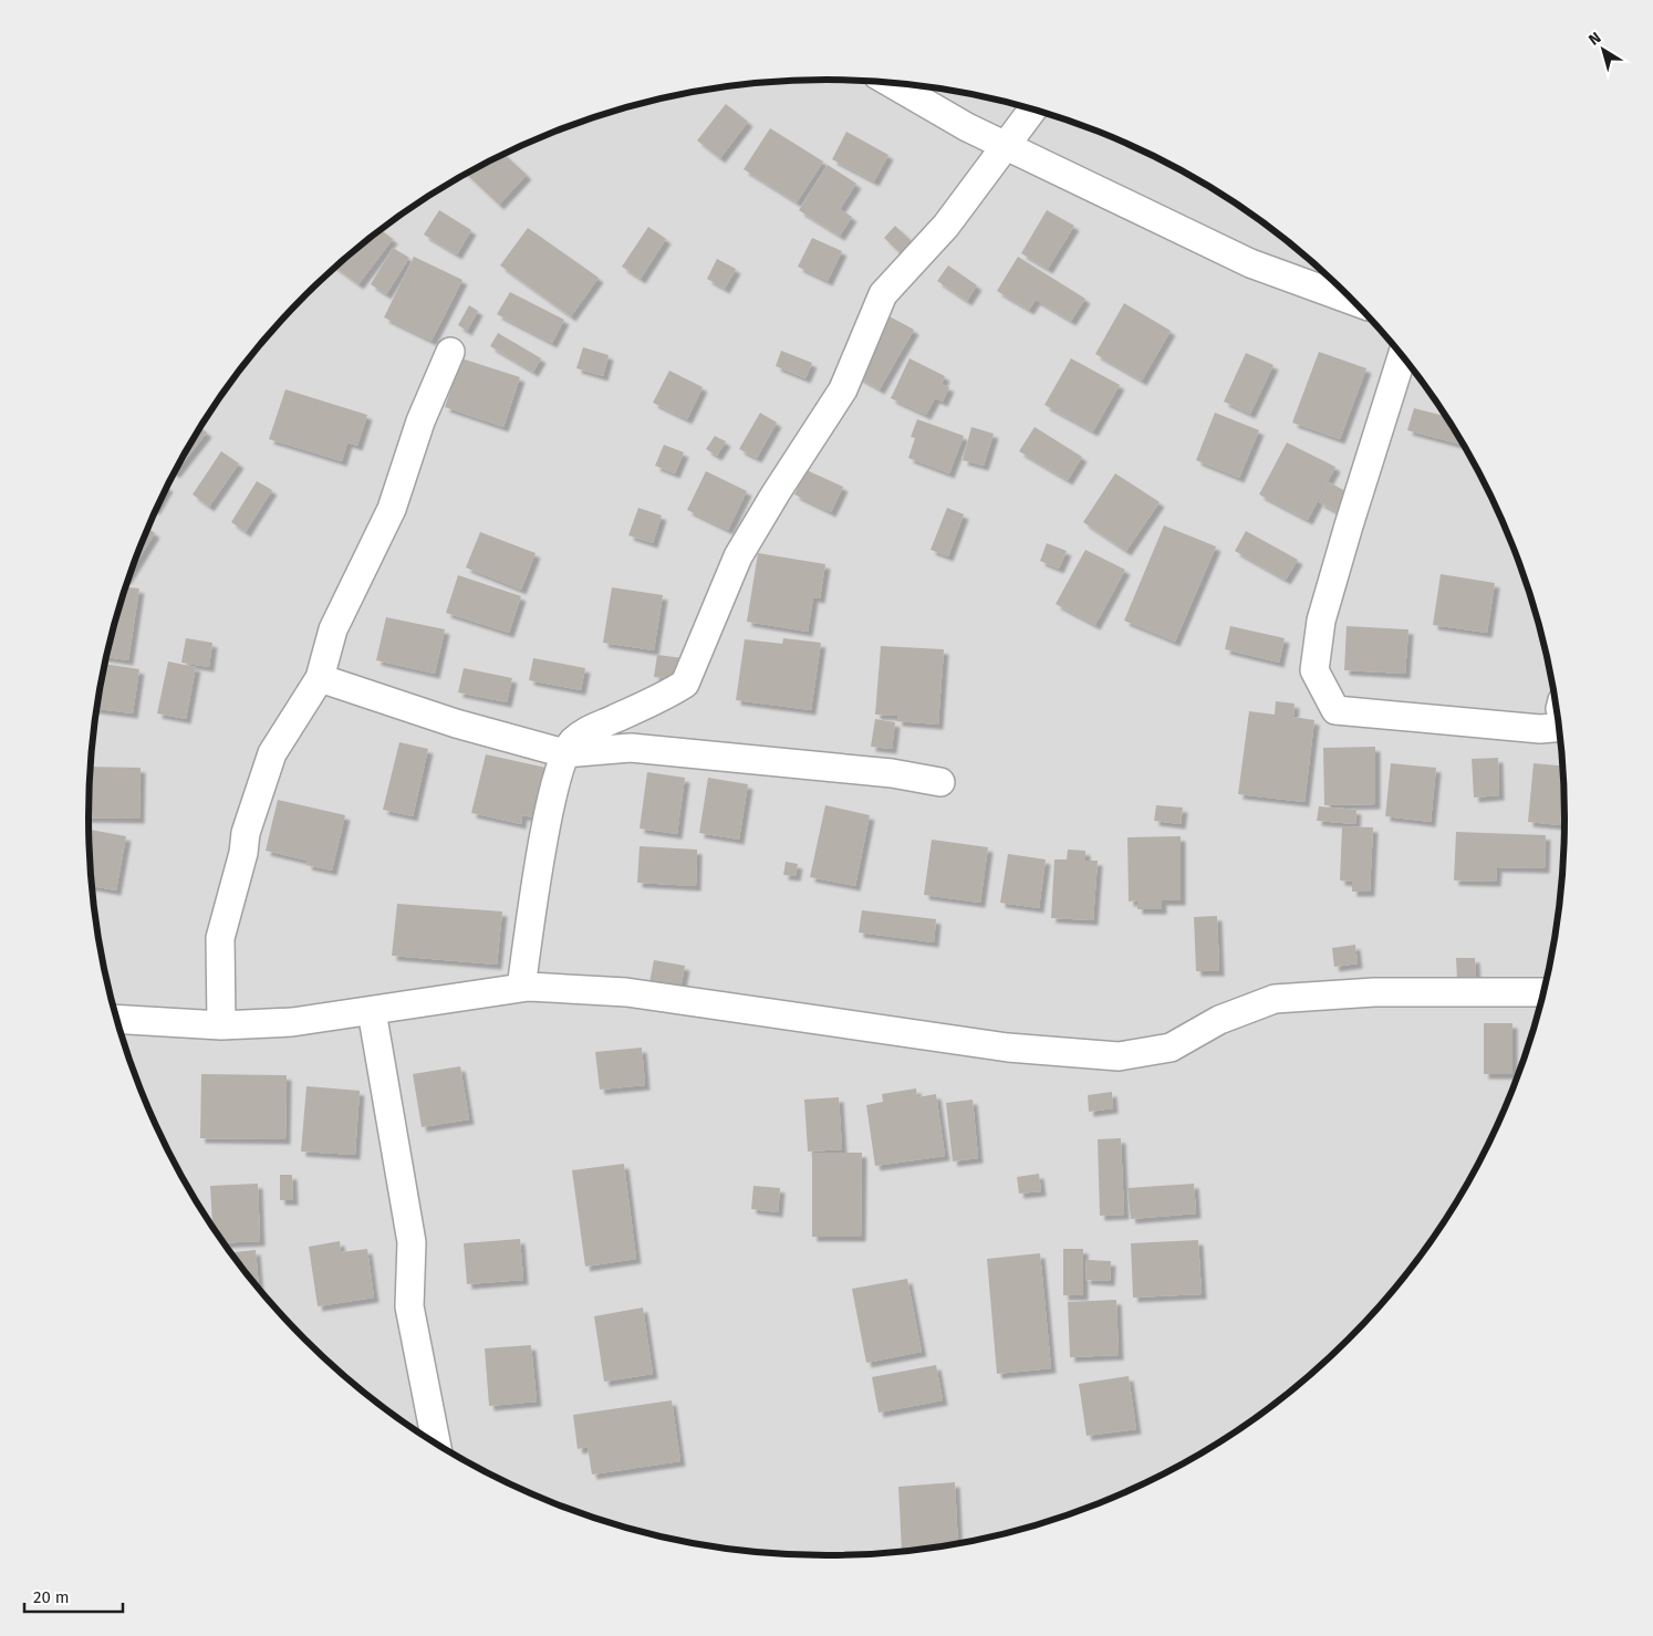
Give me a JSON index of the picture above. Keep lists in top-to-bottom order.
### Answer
{
  "scale_bar": "20 m",
  "north": "top left"
}
